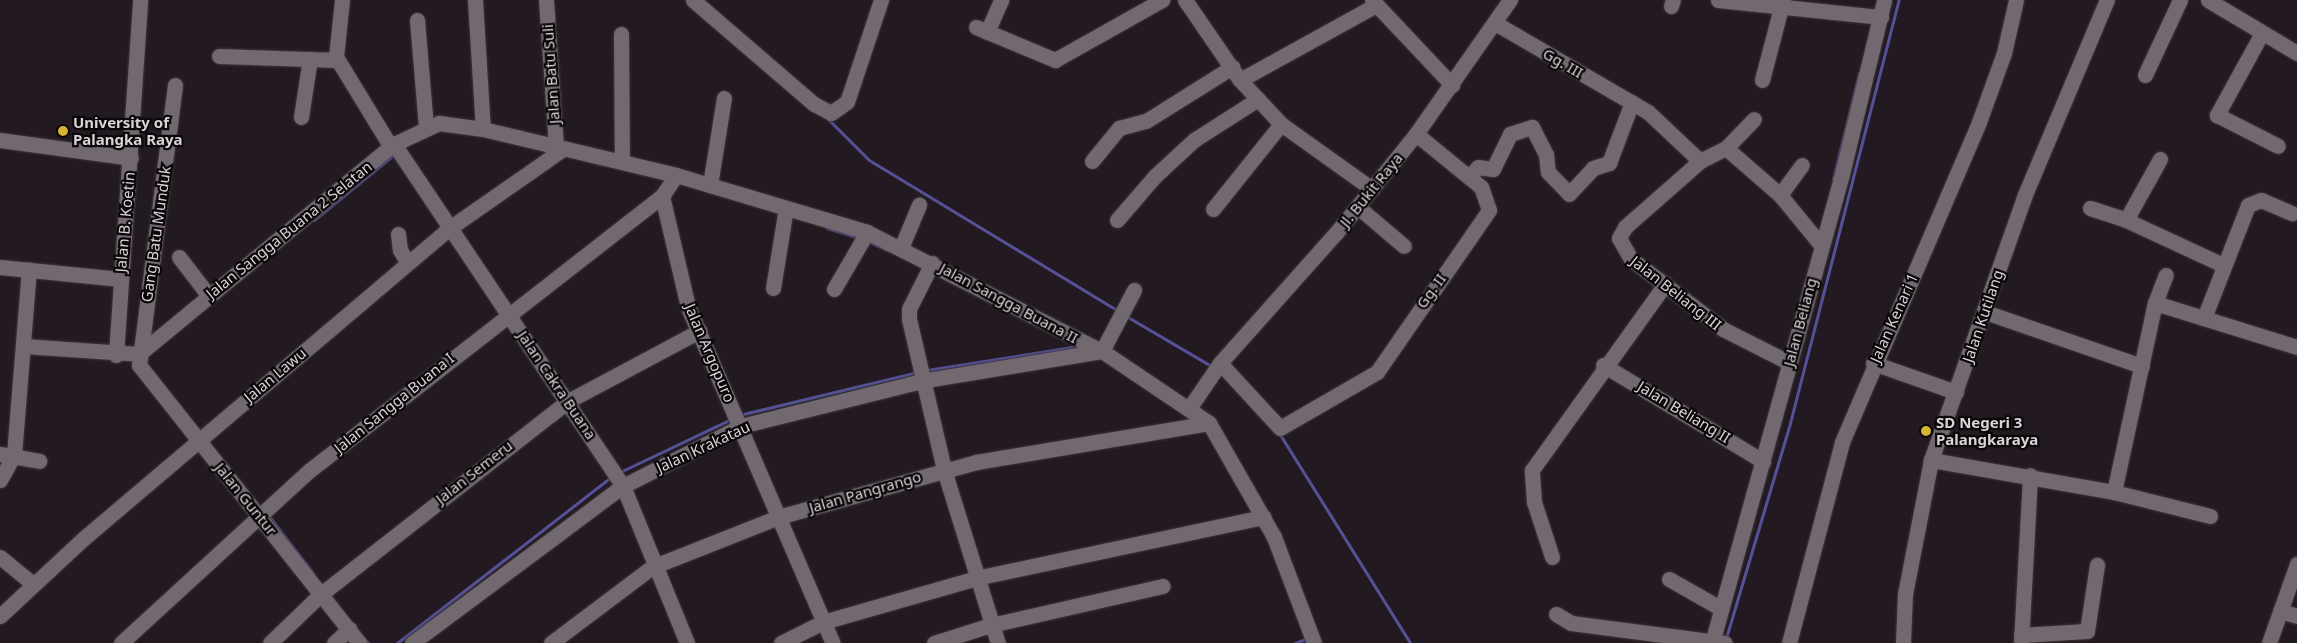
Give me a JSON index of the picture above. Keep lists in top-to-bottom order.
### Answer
{
  "streets": {
    "street": [
      "Gg. III",
      "Jalan Batu Suli",
      "Jl. Bukit Raya",
      "Jalan B. Koetin",
      "Jalan Sangga Buana 2 Selatan",
      "Gang Batu Munduk",
      "Gg. II",
      "Jalan Beliang III",
      "Jalan Sangga Buana II",
      "Jalan Kutilang",
      "Jalan Kenari 1",
      "Jalan Beliang",
      "Jalan Argopuro",
      "Jalan Lawu",
      "Jalan Cakra Buana",
      "Jalan Sangga Buana I",
      "Jalan Beliang II",
      "Jalan Krakatau",
      "Jalan Semeru",
      "Jalan Pangrango",
      "Jalan Guntur"
    ]
  },
  "crossings": [
    ["Gg. III", "Jl. Bukit Raya"],
    ["Gg. III", "Jalan Beliang III"],
    ["Jalan Batu Suli", "Jalan Sangga Buana 2 Selatan"],
    ["Jalan Batu Suli", "Jalan Sangga Buana II"],
    ["Jalan Batu Suli", "Jalan Lawu"],
    ["Jl. Bukit Raya", "Gg. II"],
    ["Jl. Bukit Raya", "Jalan Sangga Buana II"],
    ["Jalan Sangga Buana 2 Selatan", "Gang Batu Munduk"],
    ["Jalan Sangga Buana 2 Selatan", "Jalan Sangga Buana II"],
    ["Jalan Sangga Buana 2 Selatan", "Jalan Lawu"],
    ["Jalan Sangga Buana 2 Selatan", "Jalan Cakra Buana"],
    ["Jalan Sangga Buana 2 Selatan", "Jalan Guntur"],
    ["Gang Batu Munduk", "Jalan Guntur"],
    ["Jalan Beliang III", "Jalan Beliang"],
    ["Jalan Sangga Buana II", "Jalan Lawu"],
    ["Jalan Sangga Buana II", "Jalan Sangga Buana I"],
    ["Jalan Sangga Buana II", "Jalan Krakatau"],
    ["Jalan Sangga Buana II", "Jalan Pangrango"],
    ["Jalan Beliang", "Jalan Beliang II"],
    ["Jalan Argopuro", "Jalan Sangga Buana I"],
    ["Jalan Argopuro", "Jalan Krakatau"],
    ["Jalan Argopuro", "Jalan Semeru"],
    ["Jalan Argopuro", "Jalan Pangrango"],
    ["Jalan Lawu", "Jalan Cakra Buana"],
    ["Jalan Lawu", "Jalan Guntur"],
    ["Jalan Cakra Buana", "Jalan Sangga Buana I"],
    ["Jalan Cakra Buana", "Jalan Krakatau"],
    ["Jalan Cakra Buana", "Jalan Semeru"],
    ["Jalan Cakra Buana", "Jalan Pangrango"],
    ["Jalan Sangga Buana I", "Jalan Guntur"],
    ["Jalan Semeru", "Jalan Guntur"]
  ],
  "places": ["University of Palangka Raya", "SD Negeri 3 Palangkaraya"]
}
